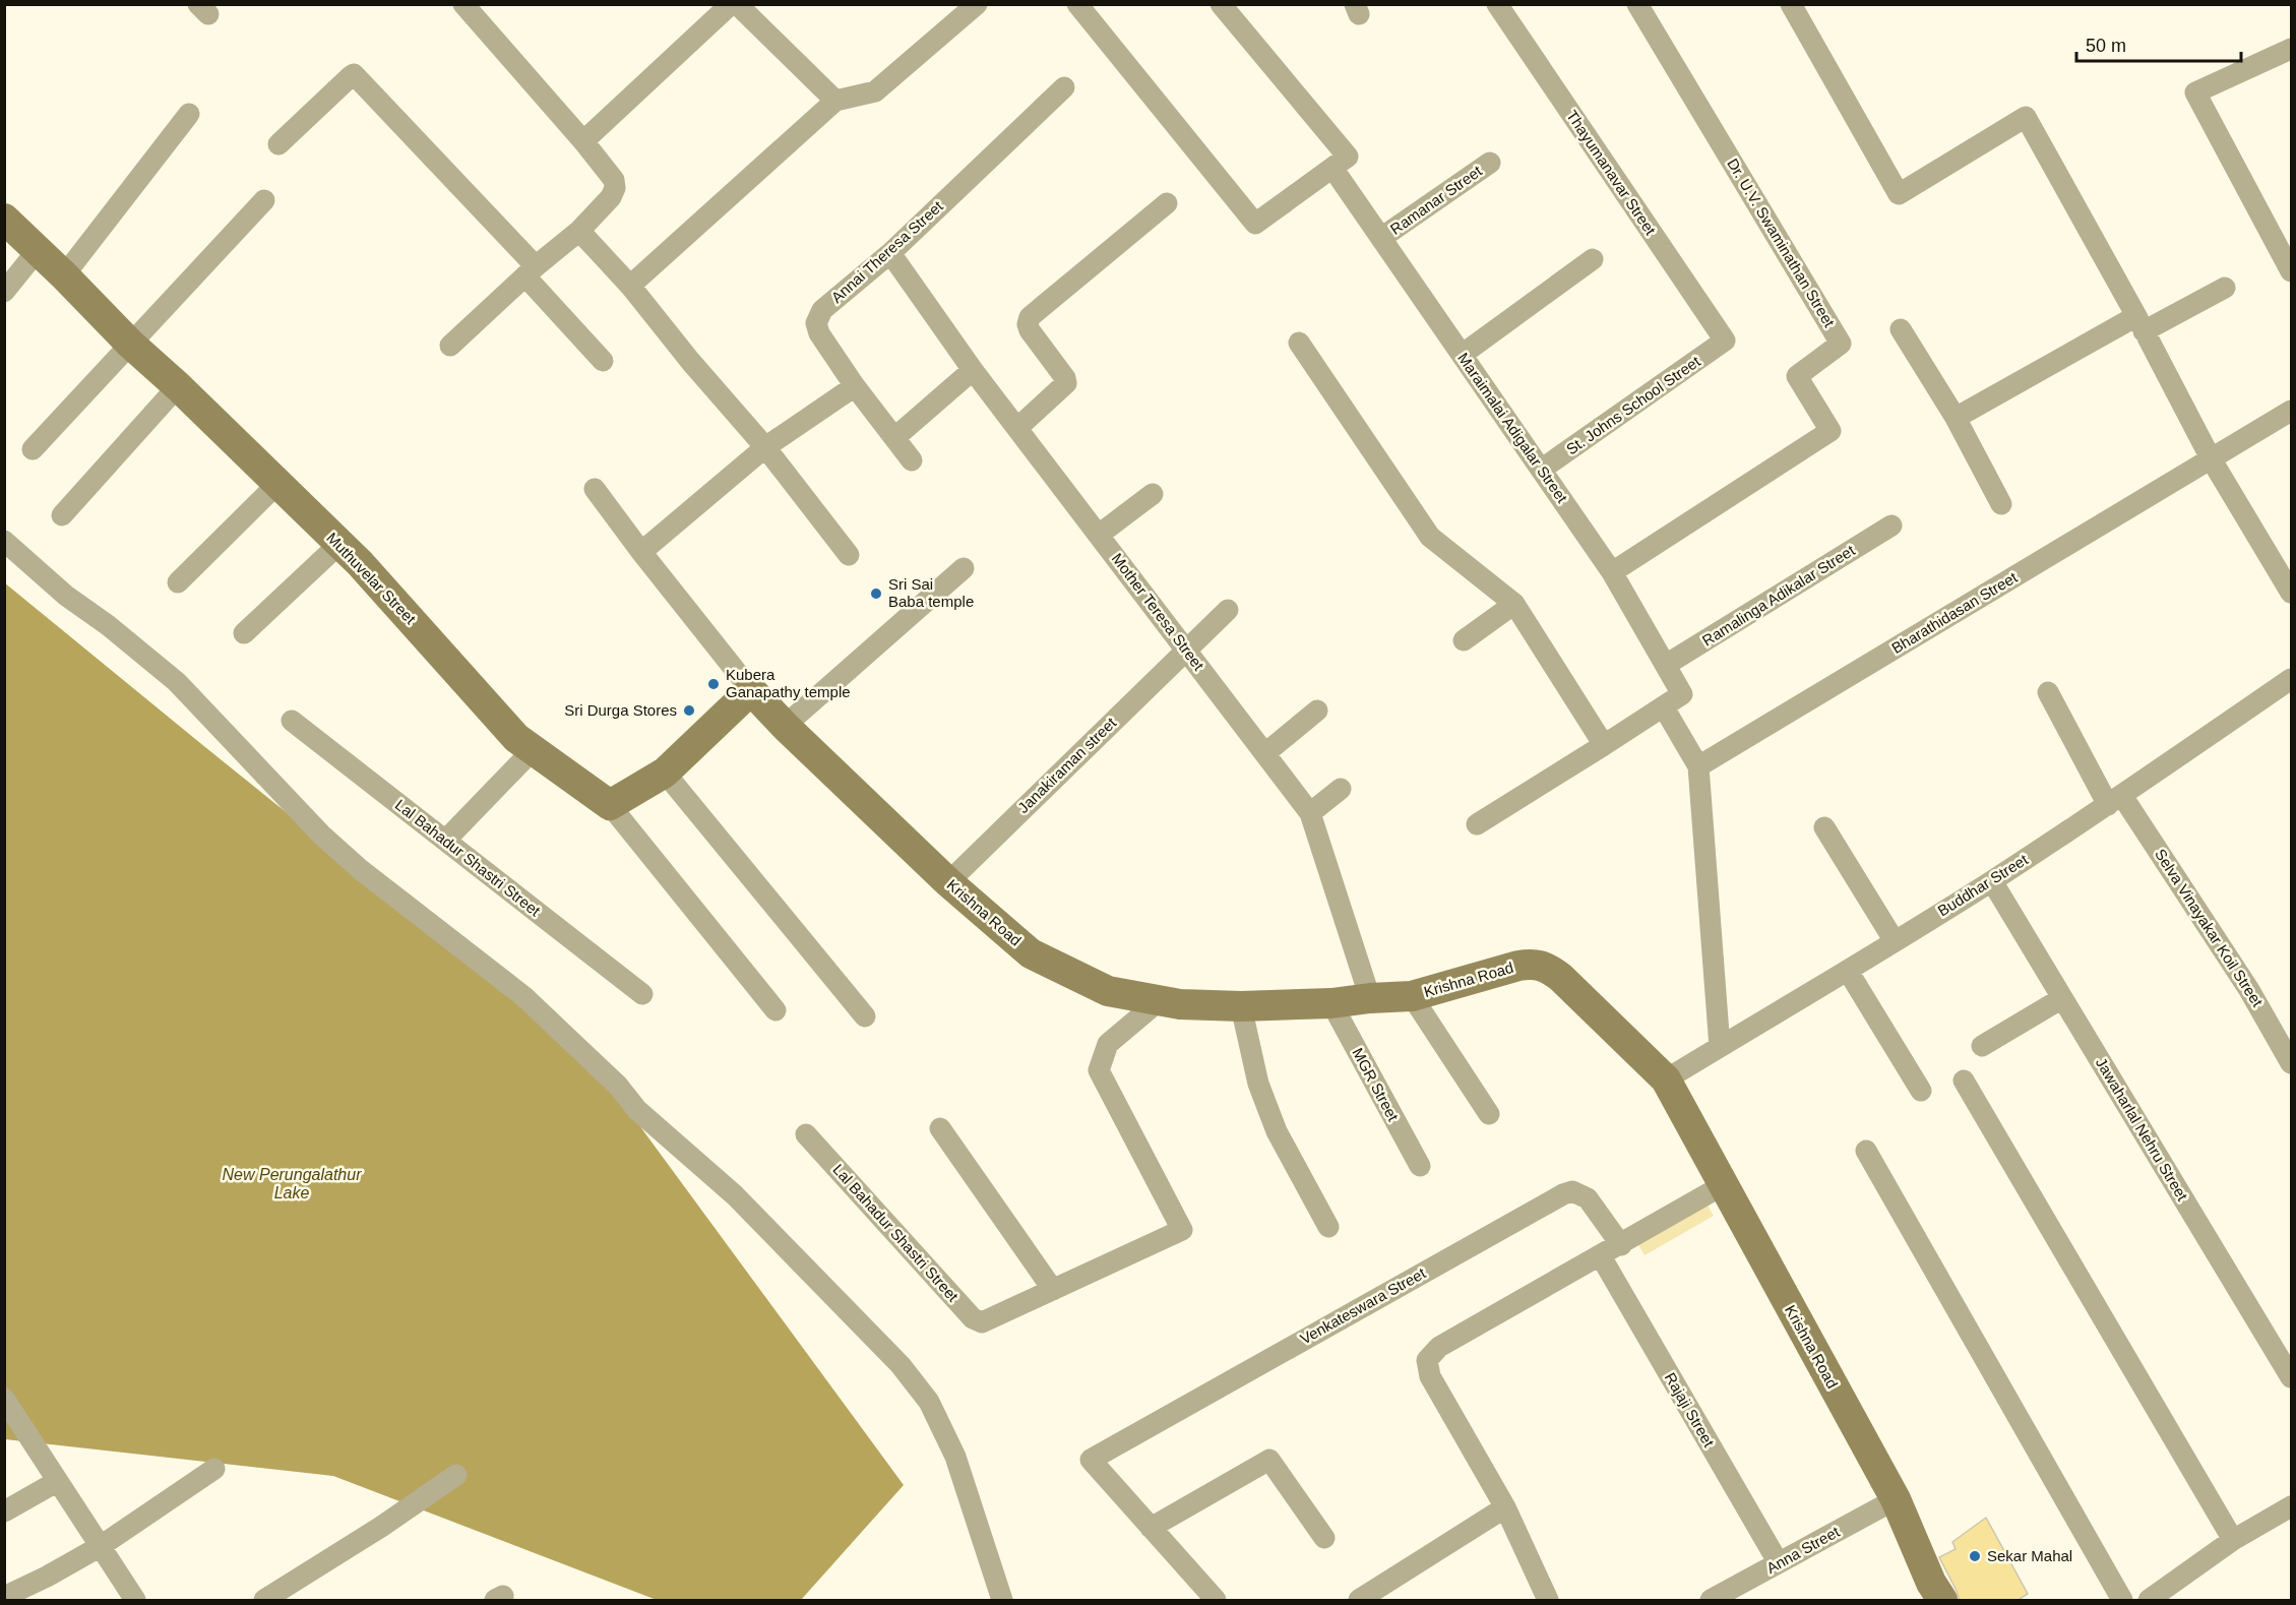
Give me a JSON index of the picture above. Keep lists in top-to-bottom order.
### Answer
{
  "streets": {
    "street": [
      "Thayumanavar Street",
      "Ramanar Street",
      "Dr. U.V. Swaminathan Street",
      "Annai Theresa Street",
      "St. Johns School Street",
      "Maraimalai Adigalar Street",
      "Muthuvelar Street",
      "Ramalinga Adikalar Street",
      "Mother Teresa Street",
      "Bharathidasan Street",
      "Janakiraman street",
      "Lal Bahadur Shastri Street",
      "Buddhar Street",
      "Krishna Road",
      "Selva Vinayakar Koil Street",
      "MGR Street",
      "Jawaharlal Nehru Street",
      "Venkateswara Street",
      "Rajaji Street",
      "Anna Street"
    ]
  },
  "crossings": [
    ["Thayumanavar Street", "St. Johns School Street"],
    ["Ramanar Street", "Maraimalai Adigalar Street"],
    ["Dr. U.V. Swaminathan Street", "Maraimalai Adigalar Street"],
    ["Annai Theresa Street", "Mother Teresa Street"],
    ["St. Johns School Street", "Maraimalai Adigalar Street"],
    ["Maraimalai Adigalar Street", "Ramalinga Adikalar Street"],
    ["Mother Teresa Street", "Janakiraman street"],
    ["Mother Teresa Street", "Krishna Road"],
    ["Janakiraman street", "Krishna Road"],
    ["Buddhar Street", "Krishna Road"],
    ["Buddhar Street", "Selva Vinayakar Koil Street"],
    ["Buddhar Street", "Jawaharlal Nehru Street"],
    ["Krishna Road", "MGR Street"],
    ["Krishna Road", "Anna Street"],
    ["Rajaji Street", "Anna Street"]
  ],
  "water": ["New Perungalathur Lake"],
  "places": [
    "Sri Sai Baba temple",
    "Kubera Ganapathy temple",
    "Sri Durga Stores",
    "Sekar Mahal"
  ],
  "scale_bar": "50 m"
}
